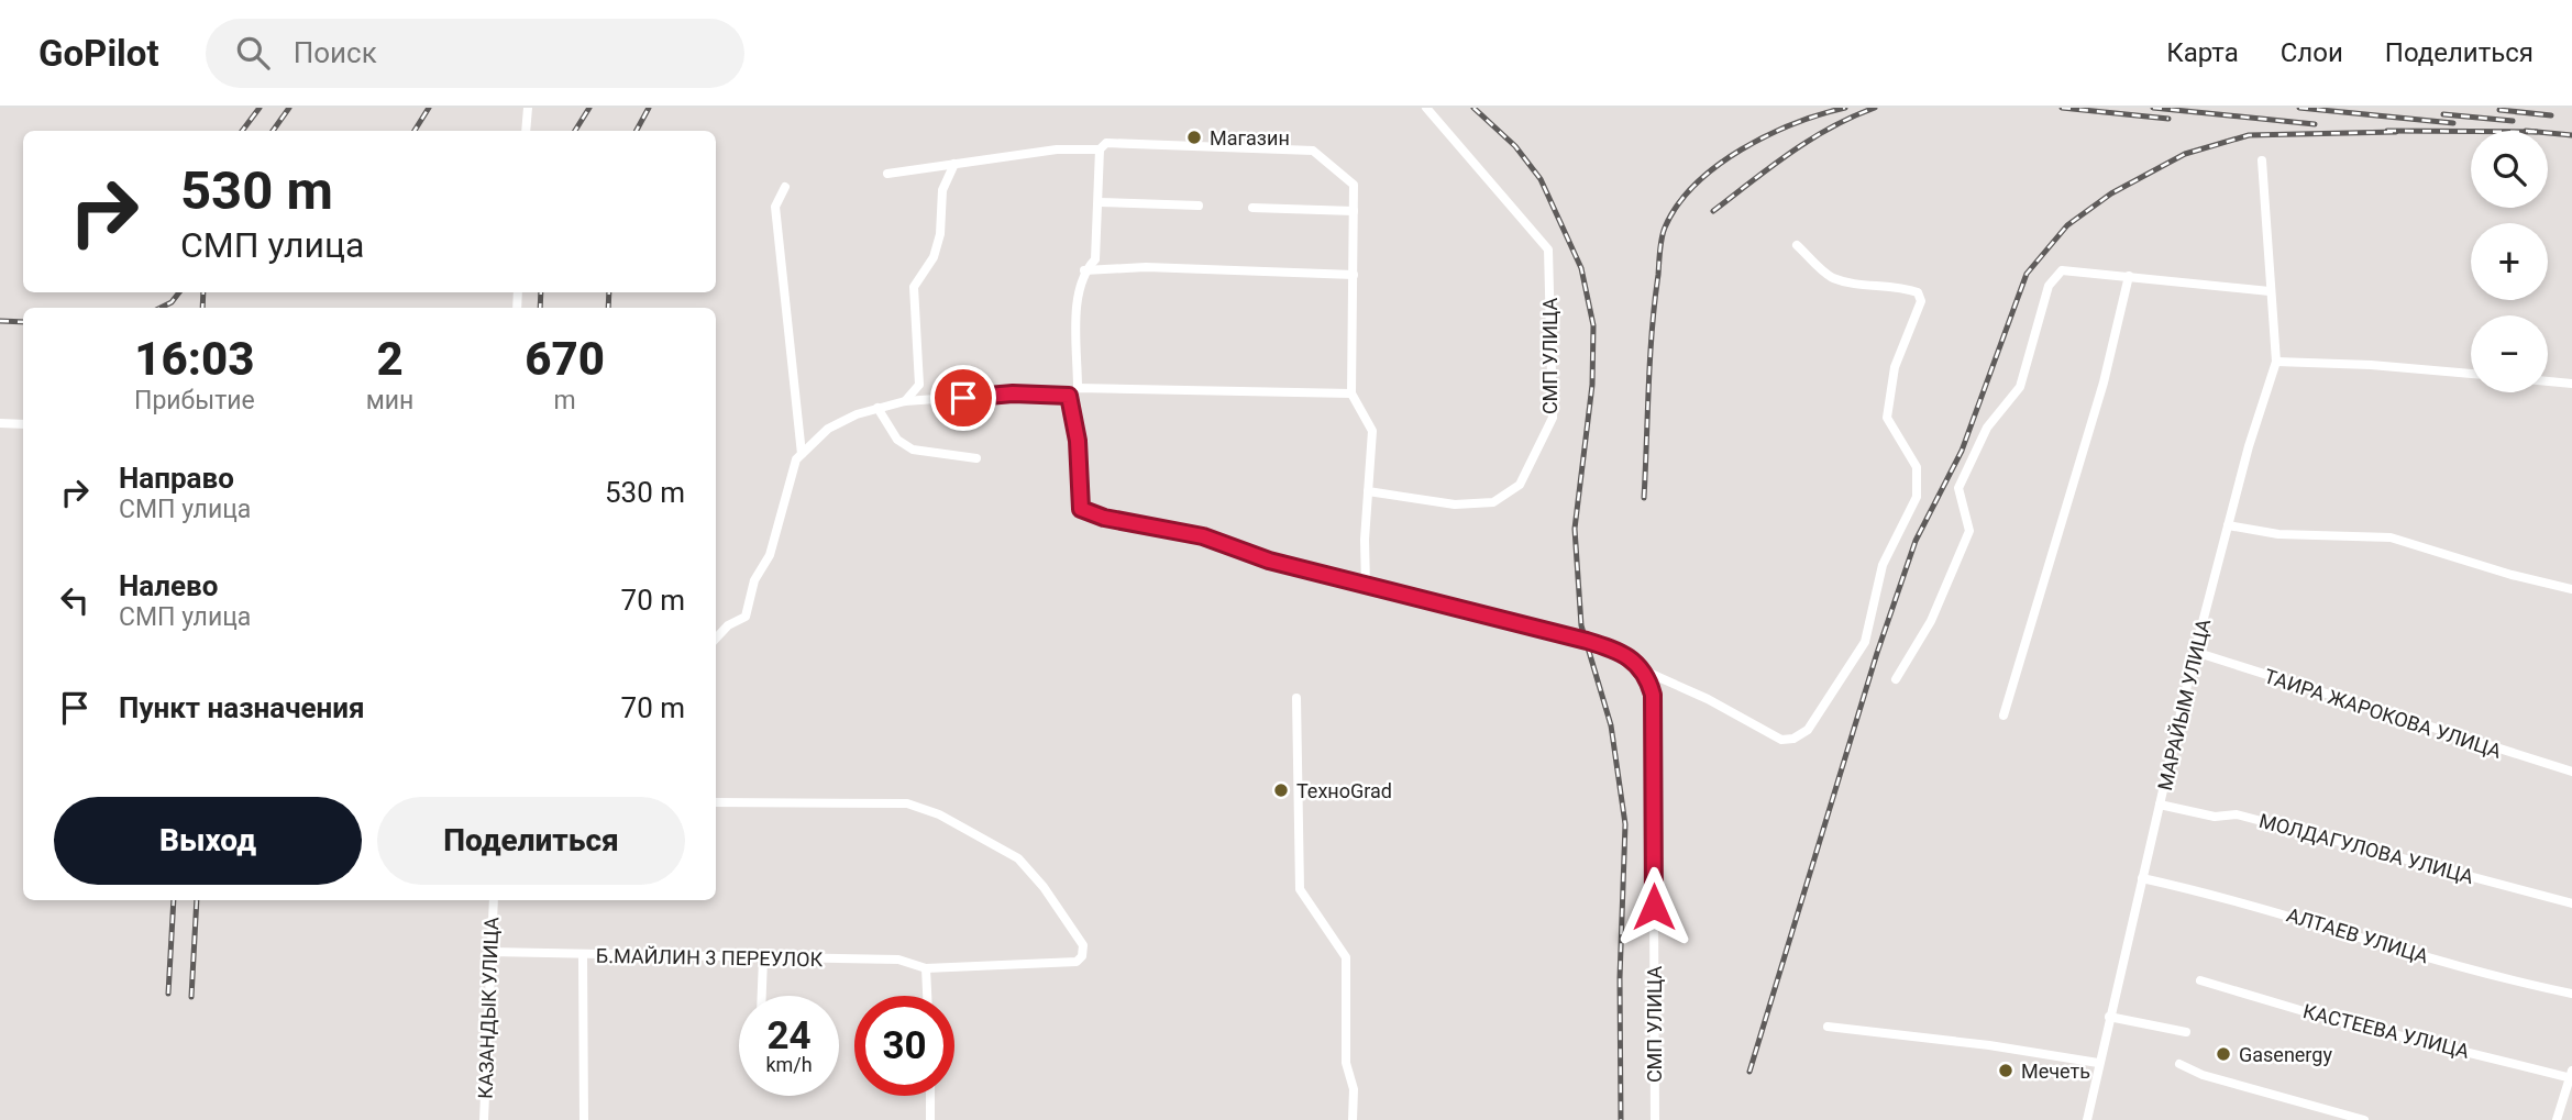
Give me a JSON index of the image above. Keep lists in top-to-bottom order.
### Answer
{
  "streets": {
    "street": [
      "СМП УЛИЦА",
      "МАРАЙЫМ УЛИЦА",
      "ТАИРА ЖАРОКОВА УЛИЦА",
      "МОЛДАГУЛОВА УЛИЦА",
      "АЛТАЕВ УЛИЦА",
      "Б.МАЙЛИН 3 ПЕРЕУЛОК",
      "КАЗАНДЫК УЛИЦА",
      "КАСТЕЕВА УЛИЦА"
    ]
  },
  "crossings": [
    ["МАРАЙЫМ УЛИЦА", "ТАИРА ЖАРОКОВА УЛИЦА"],
    ["МАРАЙЫМ УЛИЦА", "МОЛДАГУЛОВА УЛИЦА"],
    ["МАРАЙЫМ УЛИЦА", "АЛТАЕВ УЛИЦА"],
    ["Б.МАЙЛИН 3 ПЕРЕУЛОК", "КАЗАНДЫК УЛИЦА"]
  ],
  "places": [
    "Магазин",
    "ТехноGrad",
    "Gasenergy",
    "Мечеть"
  ],
  "page": {
    "header": "GoPilot",
    "search": "Поиск",
    "nav": ["Карта", "Слои", "Поделиться"],
    "map_buttons": ["+", "−"],
    "turn": ["530 m", "СМП улица"],
    "eta": [
      "16:03",
      "Прибытие",
      "2",
      "мин",
      "670",
      "m"
    ],
    "list": [
      {
        "name": "Направо",
        "note": "СМП улица",
        "value": "530 m"
      },
      {
        "name": "Налево",
        "note": "СМП улица",
        "value": "70 m"
      },
      {
        "name": "Пункт назначения",
        "value": "70 m"
      }
    ],
    "buttons": ["Выход", "Поделиться"],
    "speed": "24 km/h",
    "limit": "30"
  }
}
